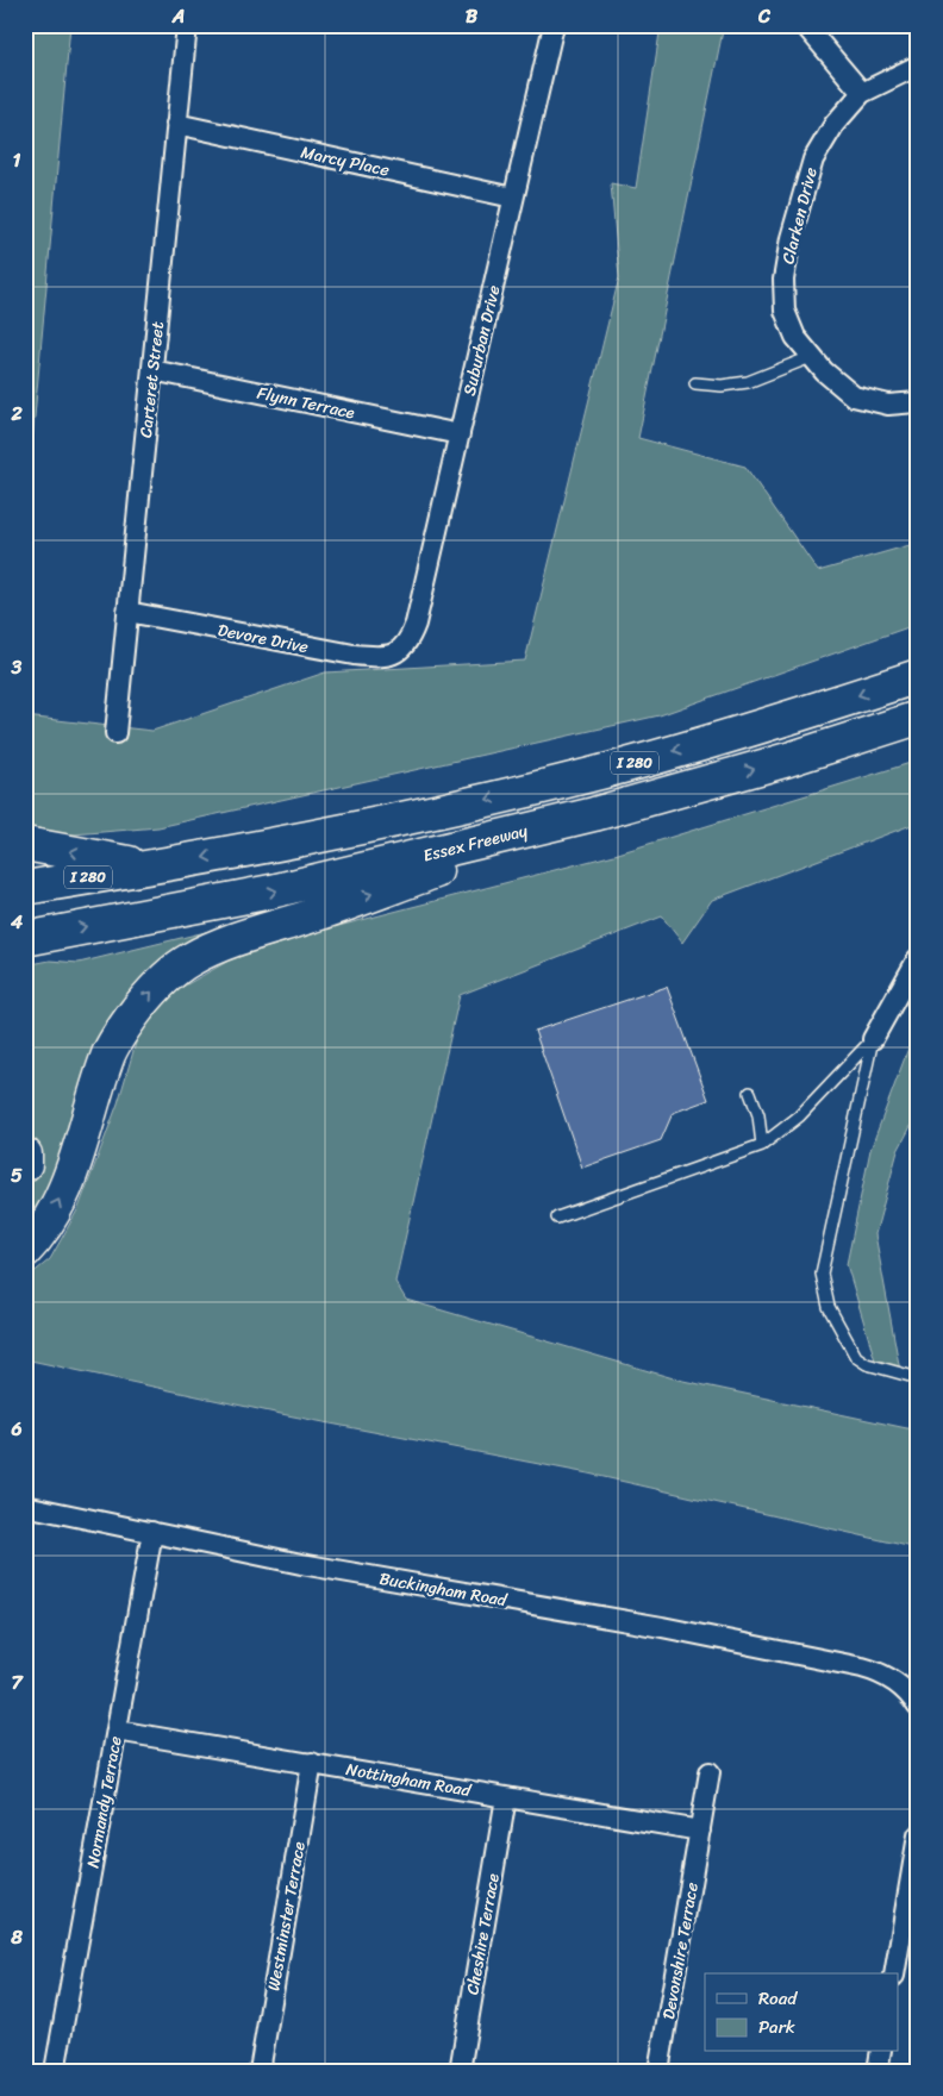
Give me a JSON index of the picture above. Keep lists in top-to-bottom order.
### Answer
{
  "streets": {
    "highway": ["I 280", "Essex Freeway"],
    "street": [
      "Marcy Place",
      "Clarken Drive",
      "Suburban Drive",
      "Carteret Street",
      "Flynn Terrace",
      "Devore Drive",
      "Buckingham Road",
      "Nottingham Road",
      "Normandy Terrace",
      "Westminster Terrace",
      "Cheshire Terrace",
      "Devonshire Terrace"
    ]
  },
  "crossings": [
    ["Marcy Place", "Suburban Drive"],
    ["Marcy Place", "Carteret Street"],
    ["Suburban Drive", "Flynn Terrace"],
    ["Suburban Drive", "Devore Drive"],
    ["Carteret Street", "Flynn Terrace"],
    ["Carteret Street", "Devore Drive"],
    ["Buckingham Road", "Normandy Terrace"],
    ["Nottingham Road", "Normandy Terrace"],
    ["Nottingham Road", "Westminster Terrace"],
    ["Nottingham Road", "Cheshire Terrace"],
    ["Nottingham Road", "Devonshire Terrace"]
  ],
  "legend": ["Road", "Park"],
  "grid": {
    "columns": ["A", "B", "C"],
    "rows": [
      "1",
      "2",
      "3",
      "4",
      "5",
      "6",
      "7",
      "8"
    ]
  }
}
